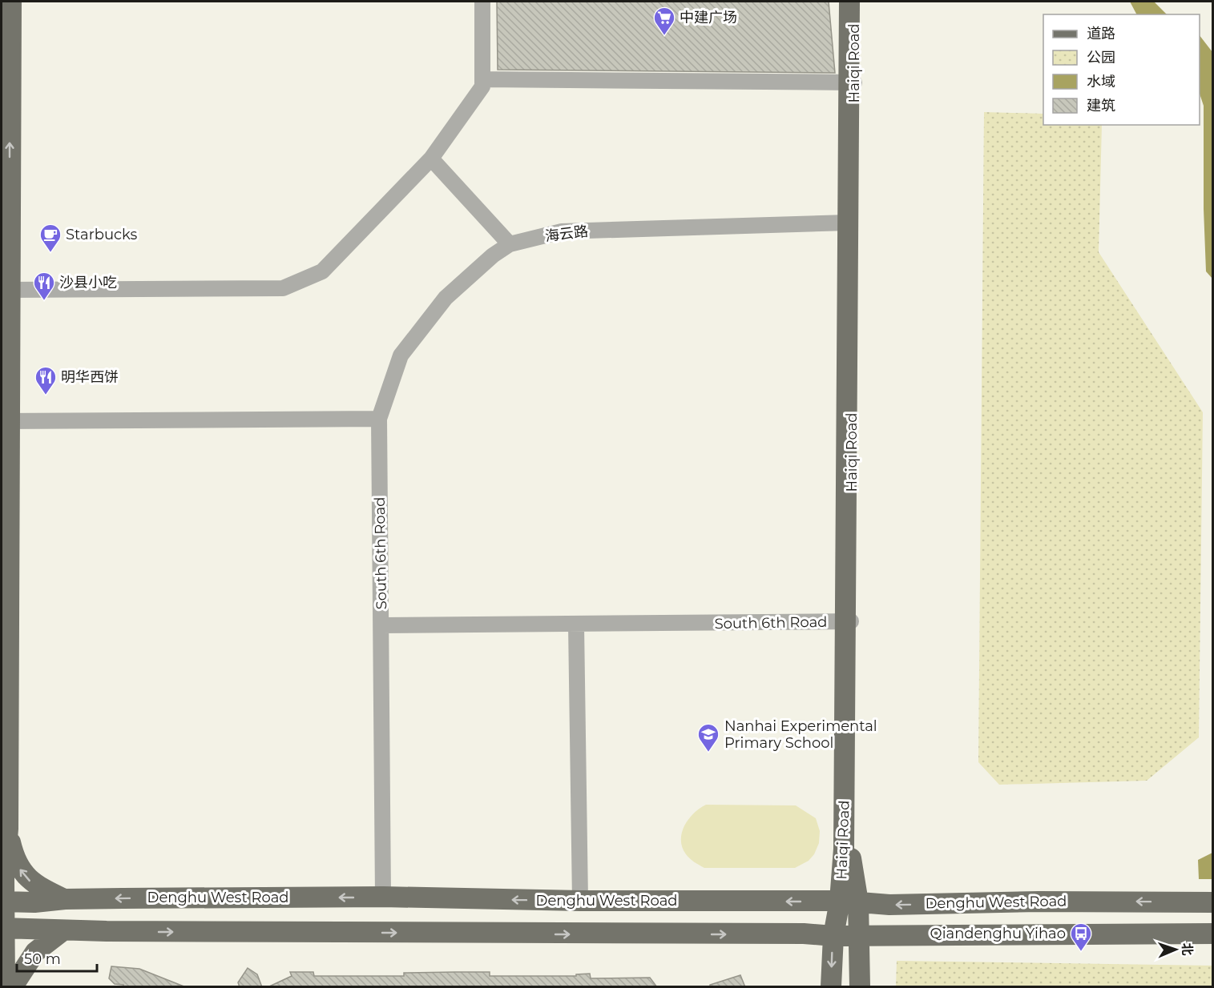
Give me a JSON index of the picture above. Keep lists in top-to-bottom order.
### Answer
{
  "streets": {
    "main road": ["Haiqi Road", "Denghu West Road"],
    "street": ["海云路", "South 6th Road"]
  },
  "crossings": [
    ["Haiqi Road", "海云路"],
    ["Haiqi Road", "South 6th Road"],
    ["Haiqi Road", "Denghu West Road"],
    ["海云路", "South 6th Road"]
  ],
  "places": {
    "supermarket": ["中建广场"],
    "cafe": ["Starbucks"],
    "restaurant": ["沙县小吃", "明华西饼"],
    "school or university": ["Nanhai Experimental Primary School"],
    "bus stop": ["Qiandenghu Yihao"]
  },
  "legend": [
    "道路",
    "公园",
    "水域",
    "建筑"
  ],
  "scale_bar": "50 m",
  "north": "right"
}
